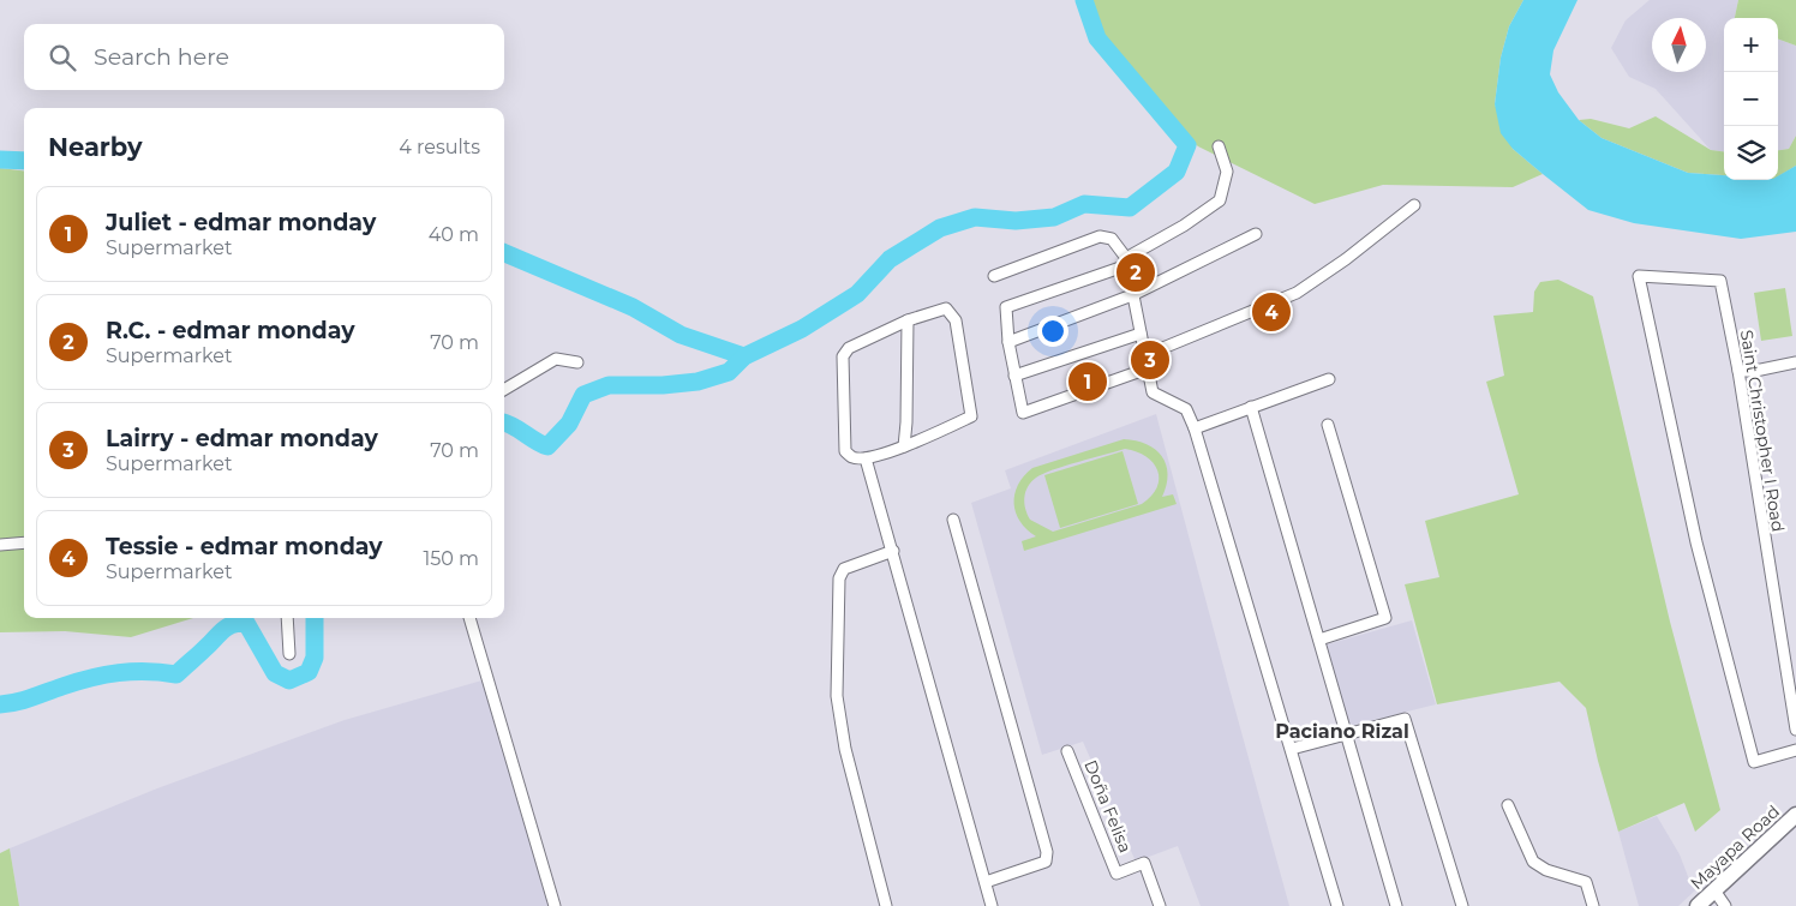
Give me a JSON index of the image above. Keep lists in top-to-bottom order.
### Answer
{
  "streets": {
    "main road": ["Mayapa Road"],
    "street": ["Saint Christopher I Road", "Doña Felisa"]
  },
  "districts": ["Paciano Rizal"],
  "north": "top",
  "page": {
    "map_buttons": ["+", "−"],
    "search": "Search here",
    "heading": ["Nearby", "4 results"],
    "list": [
      {
        "mark": "1",
        "name": "Juliet - edmar monday",
        "note": "Supermarket",
        "value": "40 m"
      },
      {
        "mark": "2",
        "name": "R.C. - edmar monday",
        "note": "Supermarket",
        "value": "70 m"
      },
      {
        "mark": "3",
        "name": "Lairry - edmar monday",
        "note": "Supermarket",
        "value": "70 m"
      },
      {
        "mark": "4",
        "name": "Tessie - edmar monday",
        "note": "Supermarket",
        "value": "150 m"
      }
    ],
    "pins": [
      "2",
      "4",
      "3",
      "1"
    ]
  }
}
